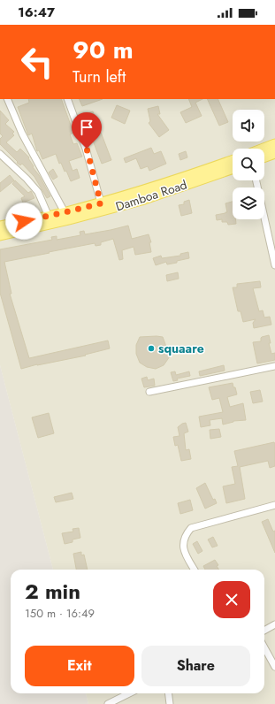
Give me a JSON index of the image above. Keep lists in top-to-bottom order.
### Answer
{
  "streets": {
    "main road": ["Damboa Road"]
  },
  "places": ["squaare"],
  "page": {
    "status": "16:47",
    "turn": ["90 m", "Turn left"],
    "heading": ["2 min", "150 m · 16:49"],
    "buttons": ["Exit", "Share"]
  }
}
